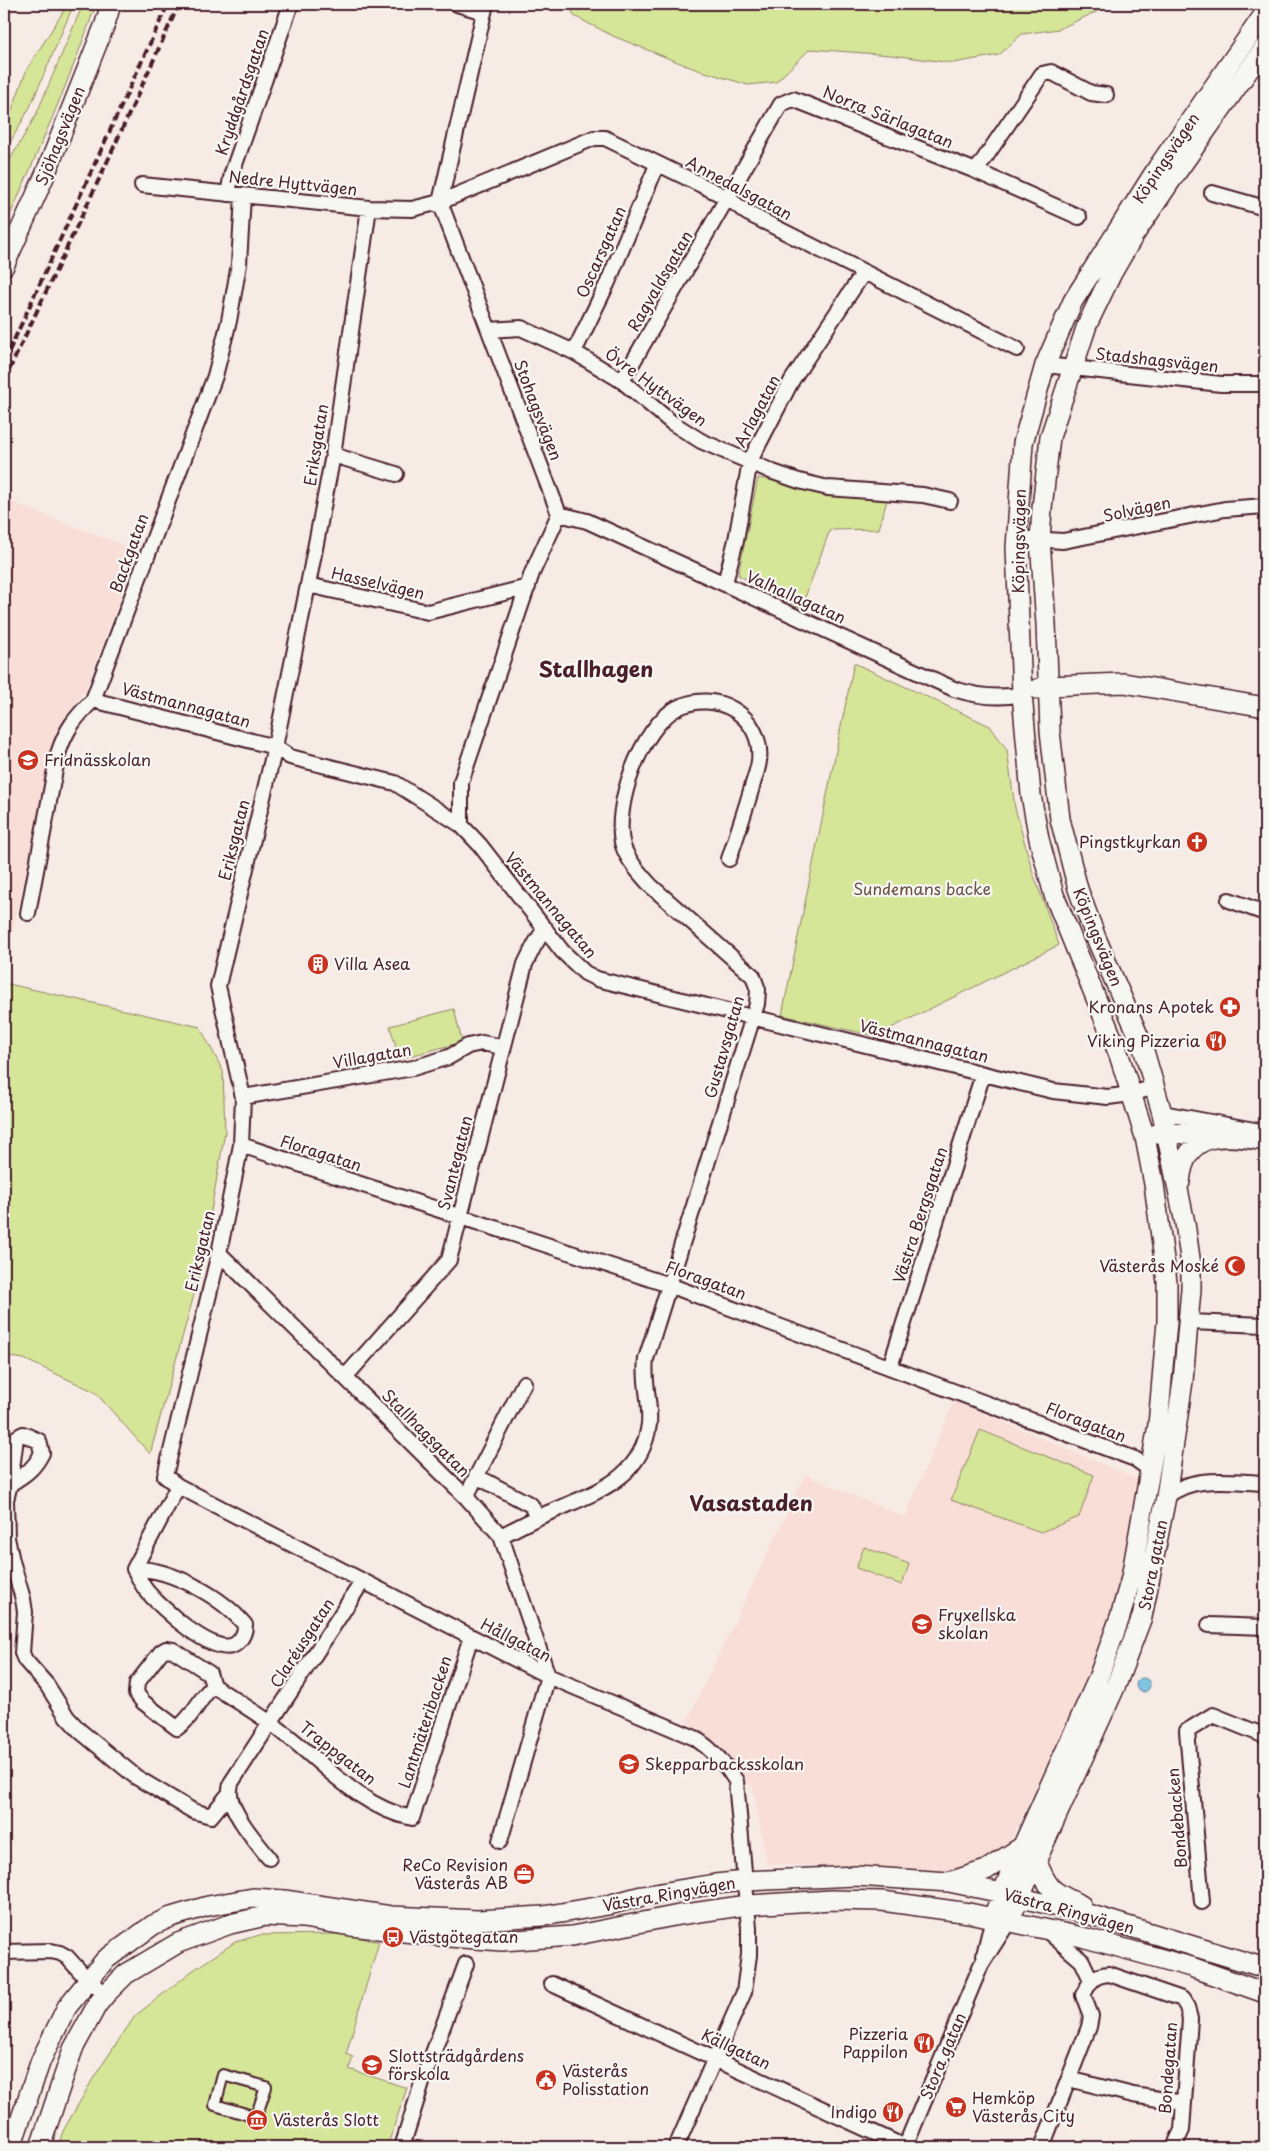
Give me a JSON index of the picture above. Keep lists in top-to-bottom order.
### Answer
{
  "streets": {
    "main road": [
      "Sjöhagsvägen",
      "Köpingsvägen",
      "Stora gatan",
      "Västra Ringvägen"
    ],
    "street": [
      "Kryddgårdsgatan",
      "Norra Särlagatan",
      "Nedre Hyttvägen",
      "Annedalsgatan",
      "Oscarsgatan",
      "Ragvaldsgatan",
      "Stadshagsvägen",
      "Övre Hyttvägen",
      "Stohagsvägen",
      "Arlagatan",
      "Eriksgatan",
      "Solvägen",
      "Backgatan",
      "Hasselvägen",
      "Valhallagatan",
      "Västmannagatan",
      "Gustavsgatan",
      "Villagatan",
      "Floragatan",
      "Svantegatan",
      "Västra Bergsgatan",
      "Stallhagsgatan",
      "Hållgatan",
      "Claréusgatan",
      "Lantmäteribacken",
      "Trappgatan",
      "Bondebacken",
      "Källgatan",
      "Bondegatan"
    ]
  },
  "crossings": [
    ["Kryddgårdsgatan", "Nedre Hyttvägen"],
    ["Norra Särlagatan", "Annedalsgatan"],
    ["Norra Särlagatan", "Ragvaldsgatan"],
    ["Köpingsvägen", "Stadshagsvägen"],
    ["Köpingsvägen", "Solvägen"],
    ["Köpingsvägen", "Valhallagatan"],
    ["Köpingsvägen", "Västmannagatan"],
    ["Köpingsvägen", "Stora gatan"],
    ["Nedre Hyttvägen", "Annedalsgatan"],
    ["Nedre Hyttvägen", "Stohagsvägen"],
    ["Nedre Hyttvägen", "Eriksgatan"],
    ["Nedre Hyttvägen", "Backgatan"],
    ["Annedalsgatan", "Oscarsgatan"],
    ["Annedalsgatan", "Ragvaldsgatan"],
    ["Annedalsgatan", "Stohagsvägen"],
    ["Annedalsgatan", "Arlagatan"],
    ["Oscarsgatan", "Övre Hyttvägen"],
    ["Ragvaldsgatan", "Övre Hyttvägen"],
    ["Övre Hyttvägen", "Stohagsvägen"],
    ["Övre Hyttvägen", "Arlagatan"],
    ["Stohagsvägen", "Valhallagatan"],
    ["Arlagatan", "Valhallagatan"],
    ["Eriksgatan", "Hasselvägen"],
    ["Eriksgatan", "Västmannagatan"],
    ["Eriksgatan", "Villagatan"],
    ["Eriksgatan", "Floragatan"],
    ["Eriksgatan", "Stallhagsgatan"],
    ["Eriksgatan", "Hållgatan"],
    ["Backgatan", "Västmannagatan"],
    ["Västmannagatan", "Gustavsgatan"],
    ["Västmannagatan", "Svantegatan"],
    ["Västmannagatan", "Västra Bergsgatan"],
    ["Gustavsgatan", "Floragatan"],
    ["Gustavsgatan", "Stallhagsgatan"],
    ["Villagatan", "Svantegatan"],
    ["Floragatan", "Svantegatan"],
    ["Floragatan", "Västra Bergsgatan"],
    ["Floragatan", "Stora gatan"],
    ["Svantegatan", "Stallhagsgatan"],
    ["Stallhagsgatan", "Hållgatan"],
    ["Stora gatan", "Västra Ringvägen"],
    ["Stora gatan", "Källgatan"],
    ["Hållgatan", "Claréusgatan"],
    ["Hållgatan", "Lantmäteribacken"],
    ["Hållgatan", "Västra Ringvägen"],
    ["Claréusgatan", "Trappgatan"],
    ["Lantmäteribacken", "Trappgatan"]
  ],
  "districts": ["Stallhagen", "Vasastaden"],
  "parks": ["Sundemans backe"],
  "places": {
    "school or university": [
      "Fridnässkolan",
      "Fryxellska skolan",
      "Skepparbacksskolan",
      "Slottsträdgårdens förskola"
    ],
    "church": ["Pingstkyrkan"],
    "building": ["Villa Asea"],
    "pharmacy": ["Kronans Apotek"],
    "restaurant": ["Viking Pizzeria", "Pizzeria Pappilon", "Indigo"],
    "mosque": ["Västerås Moské"],
    "office": ["ReCo Revision Västerås AB"],
    "bus stop": ["Västgötegatan"],
    "public building": ["Västerås Polisstation"],
    "supermarket": ["Hemköp Västerås City"],
    "museum": ["Västerås Slott"]
  }
}
